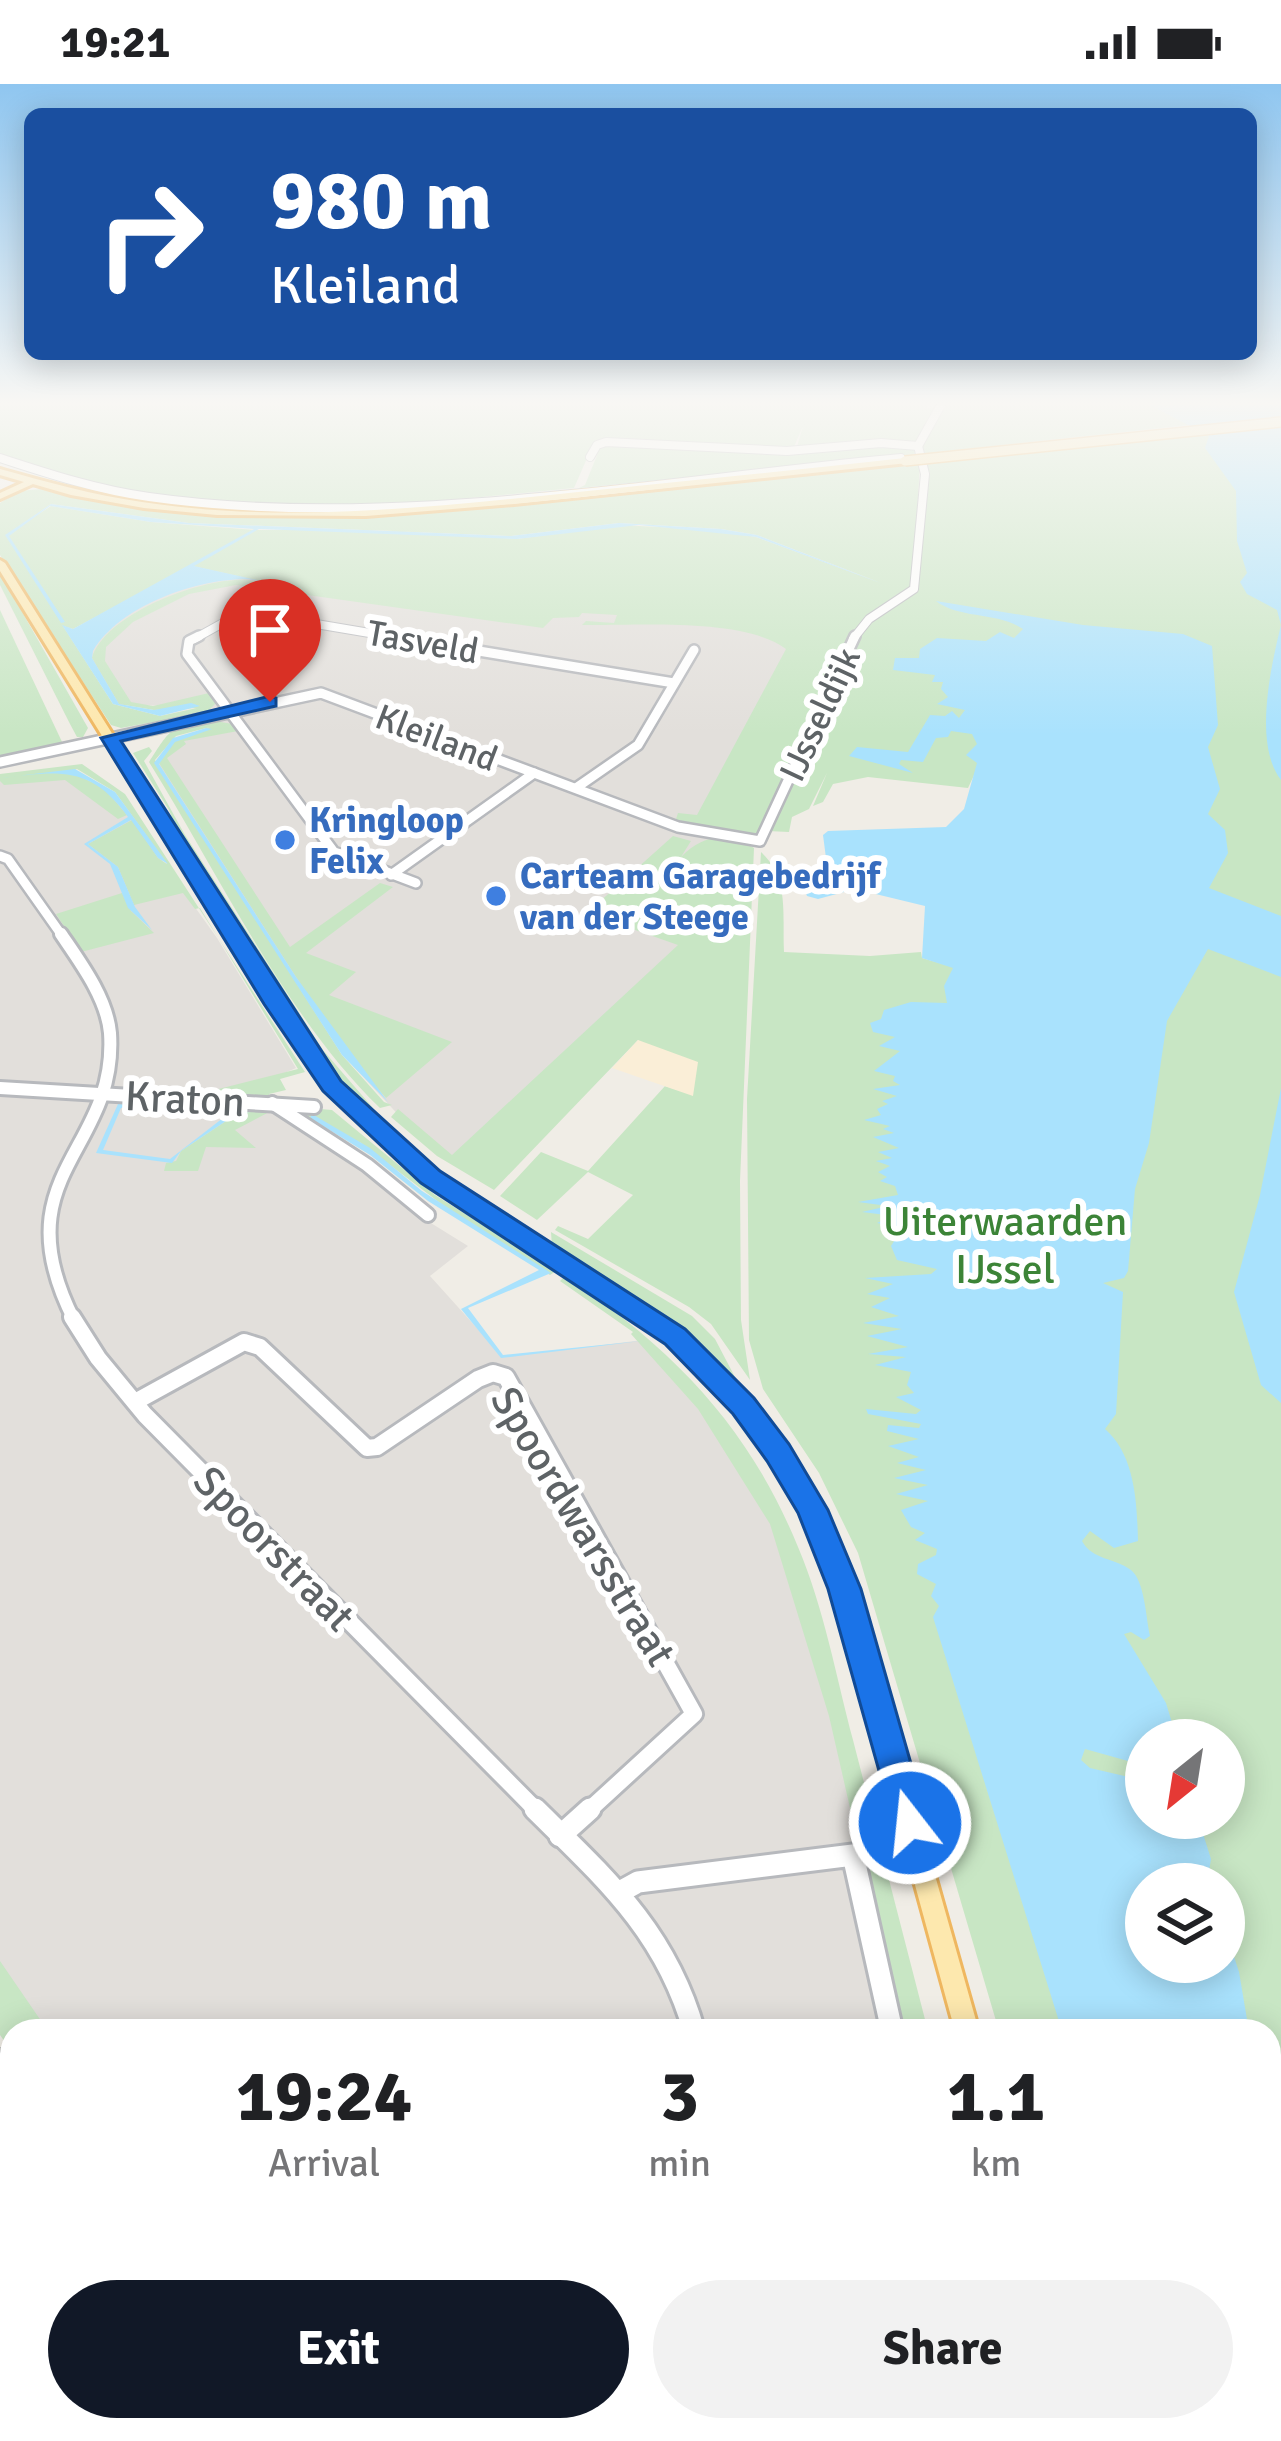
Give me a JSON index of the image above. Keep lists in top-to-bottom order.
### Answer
{
  "streets": {
    "street": [
      "Tasveld",
      "IJsseldijk",
      "Kleiland",
      "Kraton",
      "Spoordwarsstraat",
      "Spoorstraat"
    ]
  },
  "crossings": [
    ["Tasveld", "Kleiland"],
    ["IJsseldijk", "Kleiland"],
    ["Kraton", "Spoorstraat"],
    ["Spoordwarsstraat", "Spoorstraat"]
  ],
  "parks": ["Uiterwaarden IJssel"],
  "places": ["Kringloop Felix", "Carteam Garagebedrijf van der Steege"],
  "north": "bottom left",
  "page": {
    "status": "19:21",
    "turn": ["980 m", "Kleiland"],
    "eta": [
      "19:24",
      "Arrival",
      "3",
      "min",
      "1.1",
      "km"
    ],
    "buttons": ["Exit", "Share"]
  }
}
